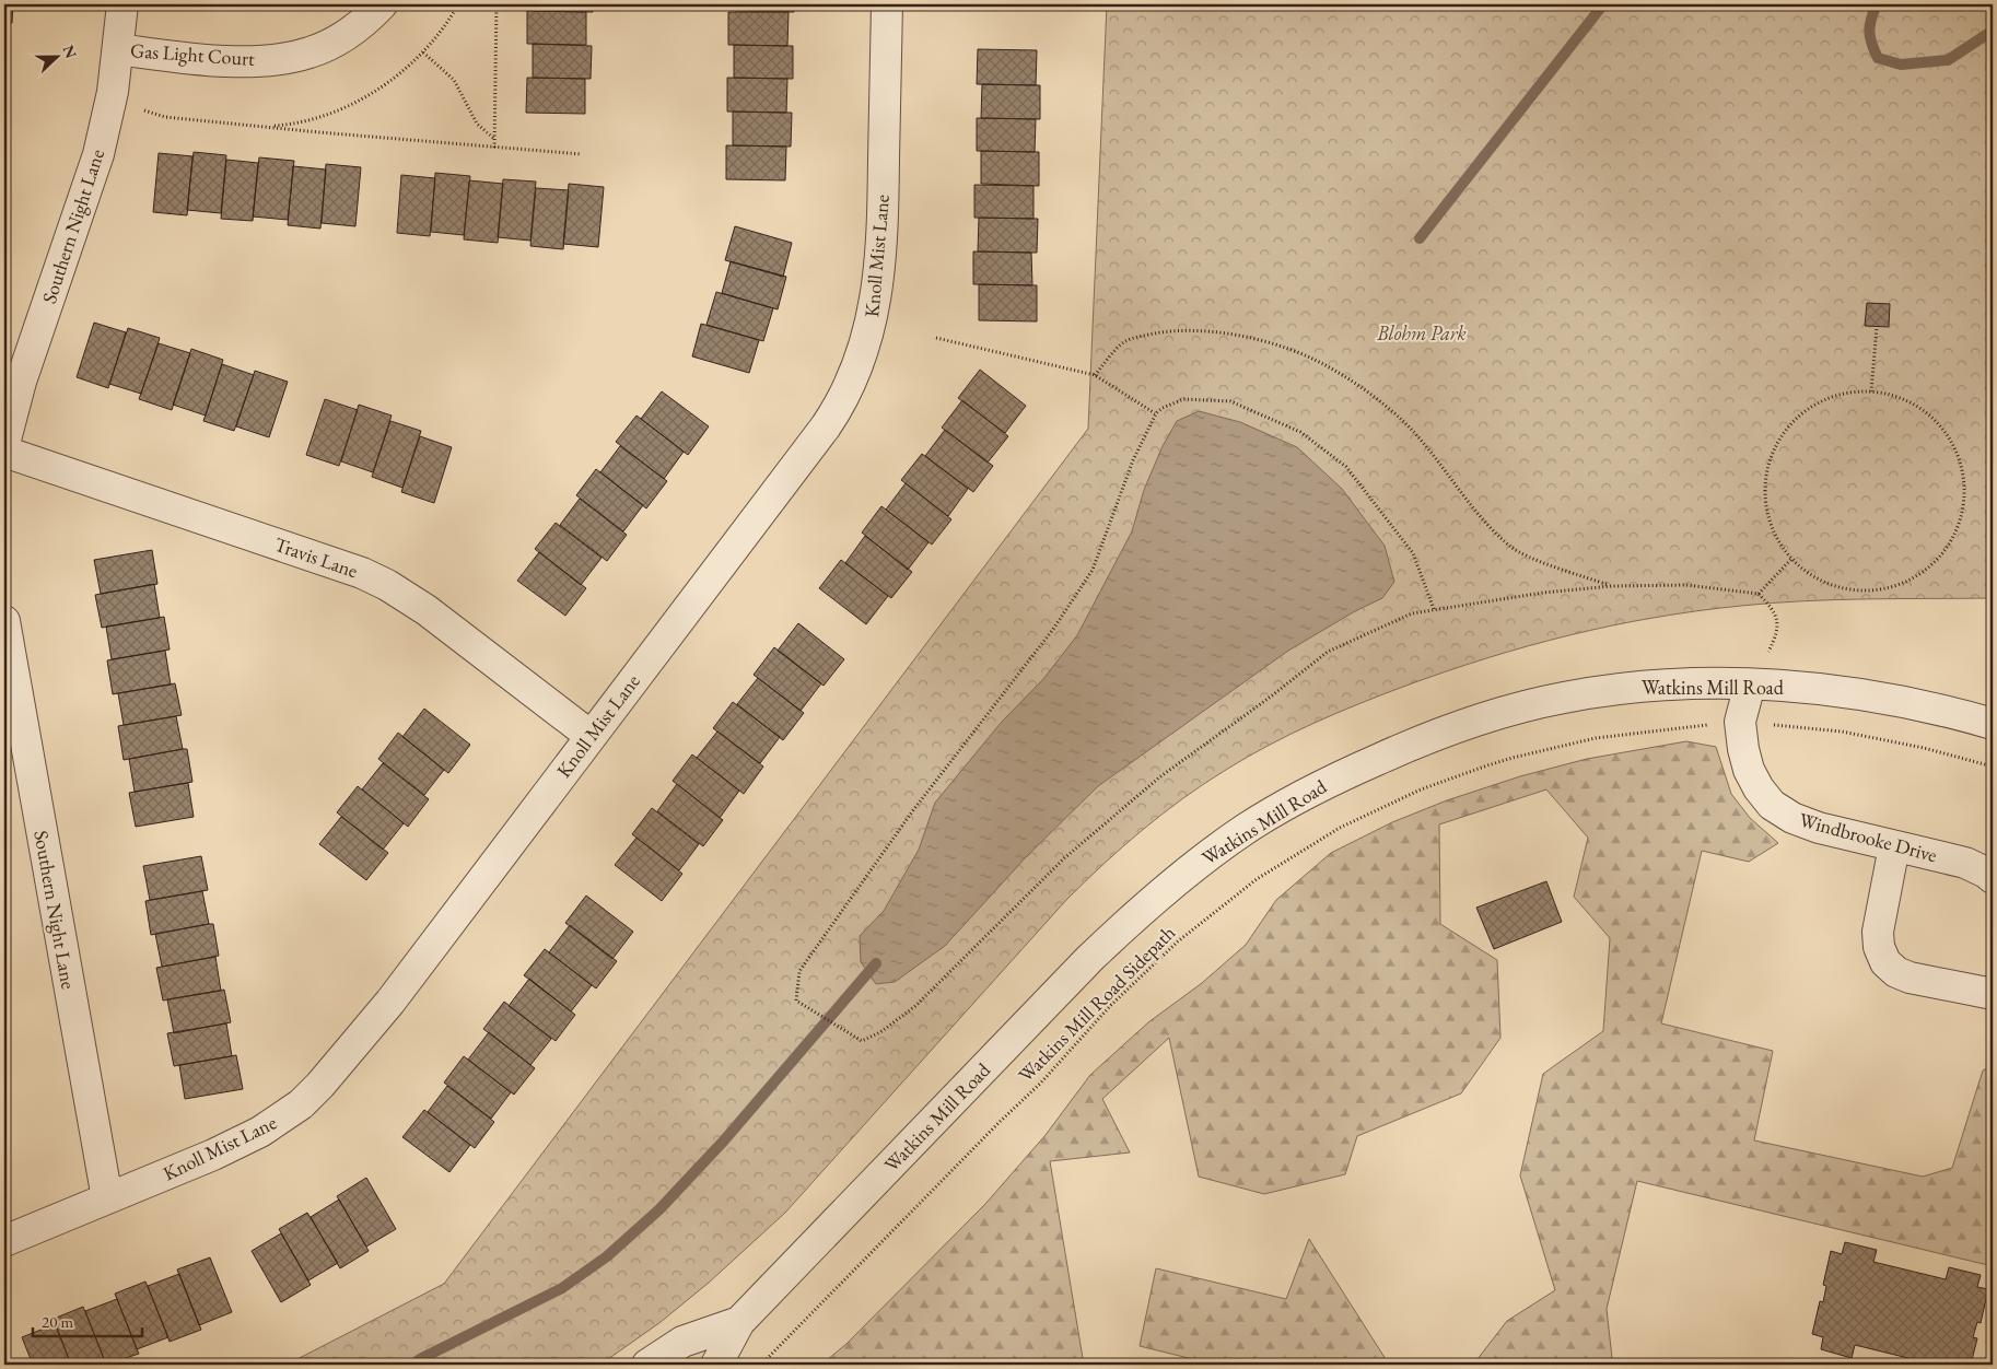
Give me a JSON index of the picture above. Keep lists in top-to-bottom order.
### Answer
{
  "streets": {
    "street": [
      "Gas Light Court",
      "Southern Night Lane",
      "Knoll Mist Lane",
      "Travis Lane",
      "Watkins Mill Road",
      "Windbrooke Drive"
    ],
    "path": ["Watkins Mill Road Sidepath"]
  },
  "crossings": [
    ["Gas Light Court", "Southern Night Lane"],
    ["Southern Night Lane", "Knoll Mist Lane"],
    ["Knoll Mist Lane", "Travis Lane"],
    ["Watkins Mill Road", "Windbrooke Drive"],
    ["Windbrooke Drive", "Watkins Mill Road Sidepath"]
  ],
  "parks": ["Blohm Park"],
  "scale_bar": "20 m",
  "north": "right"
}
